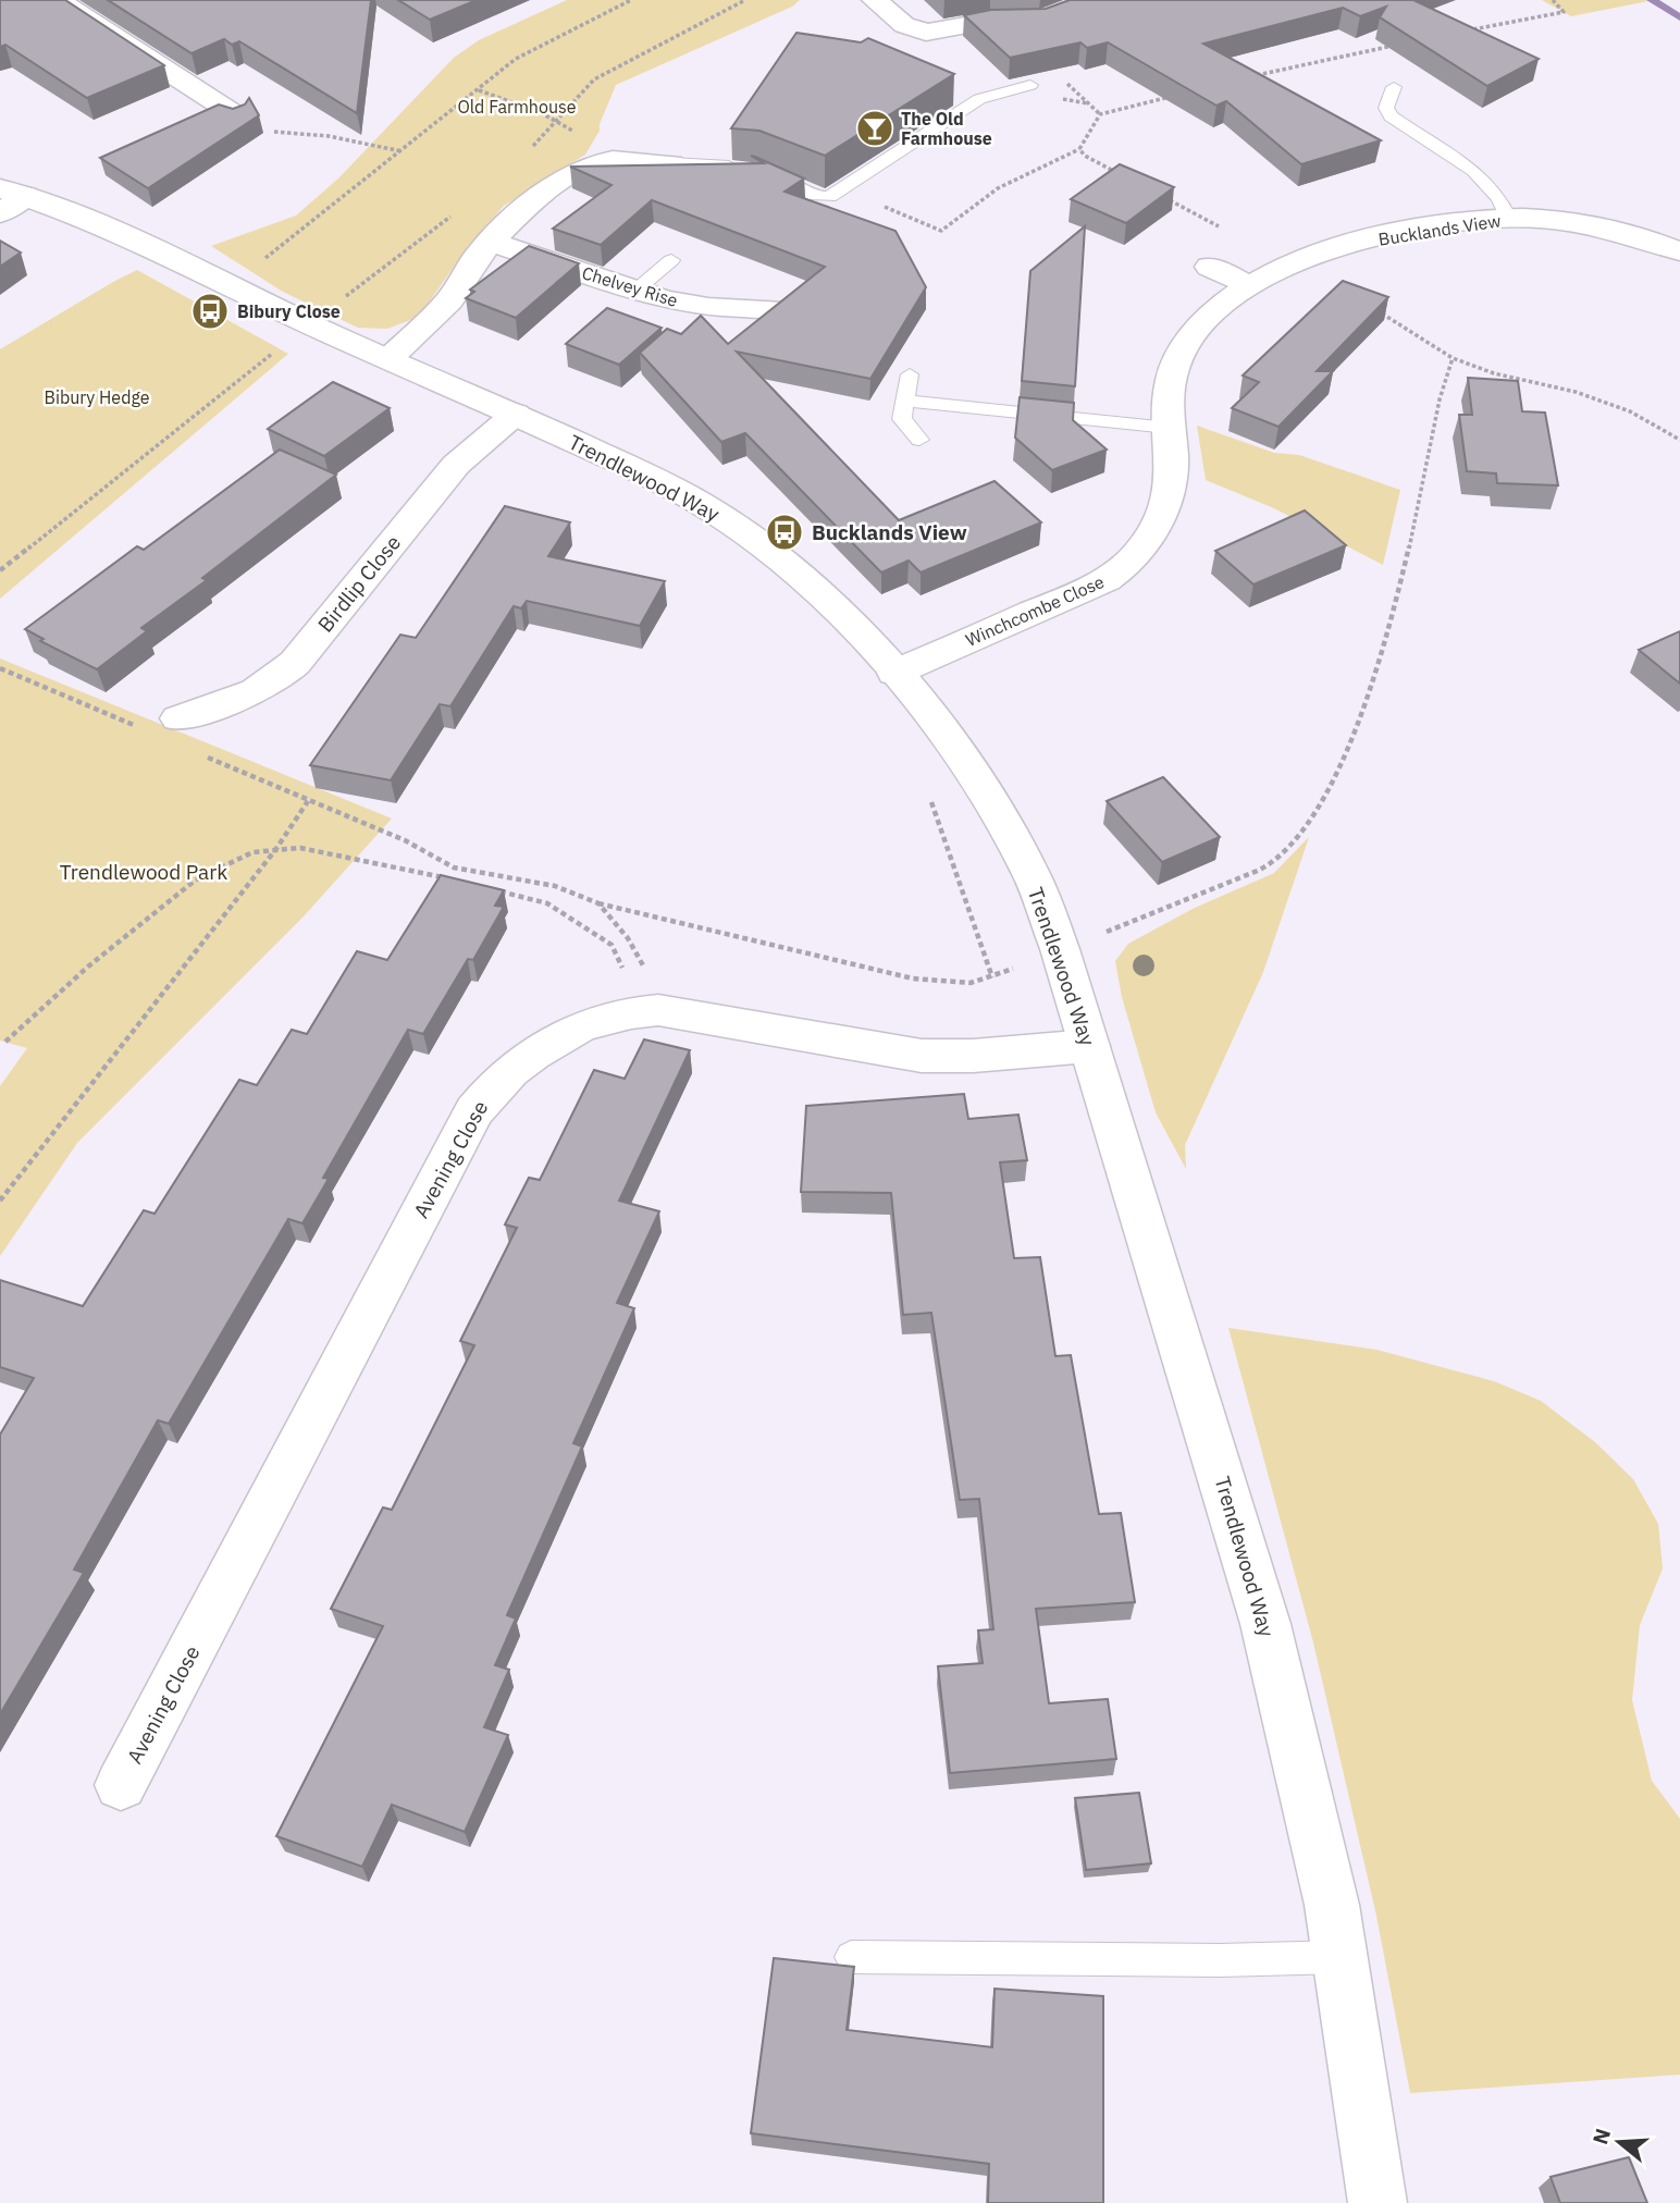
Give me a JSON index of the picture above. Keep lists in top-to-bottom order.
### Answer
{
  "streets": {
    "street": [
      "Bucklands View",
      "Chelvey Rise",
      "Trendlewood Way",
      "Birdlip Close",
      "Winchcombe Close",
      "Avening Close"
    ]
  },
  "crossings": [
    ["Bucklands View", "Winchcombe Close"],
    ["Trendlewood Way", "Birdlip Close"],
    ["Trendlewood Way", "Winchcombe Close"],
    ["Trendlewood Way", "Avening Close"]
  ],
  "parks": ["Old Farmhouse", "Bibury Hedge", "Trendlewood Park"],
  "places": {
    "bar": ["The Old Farmhouse"],
    "bus stop": ["Bibury Close", "Bucklands View"]
  },
  "north": "left"
}
